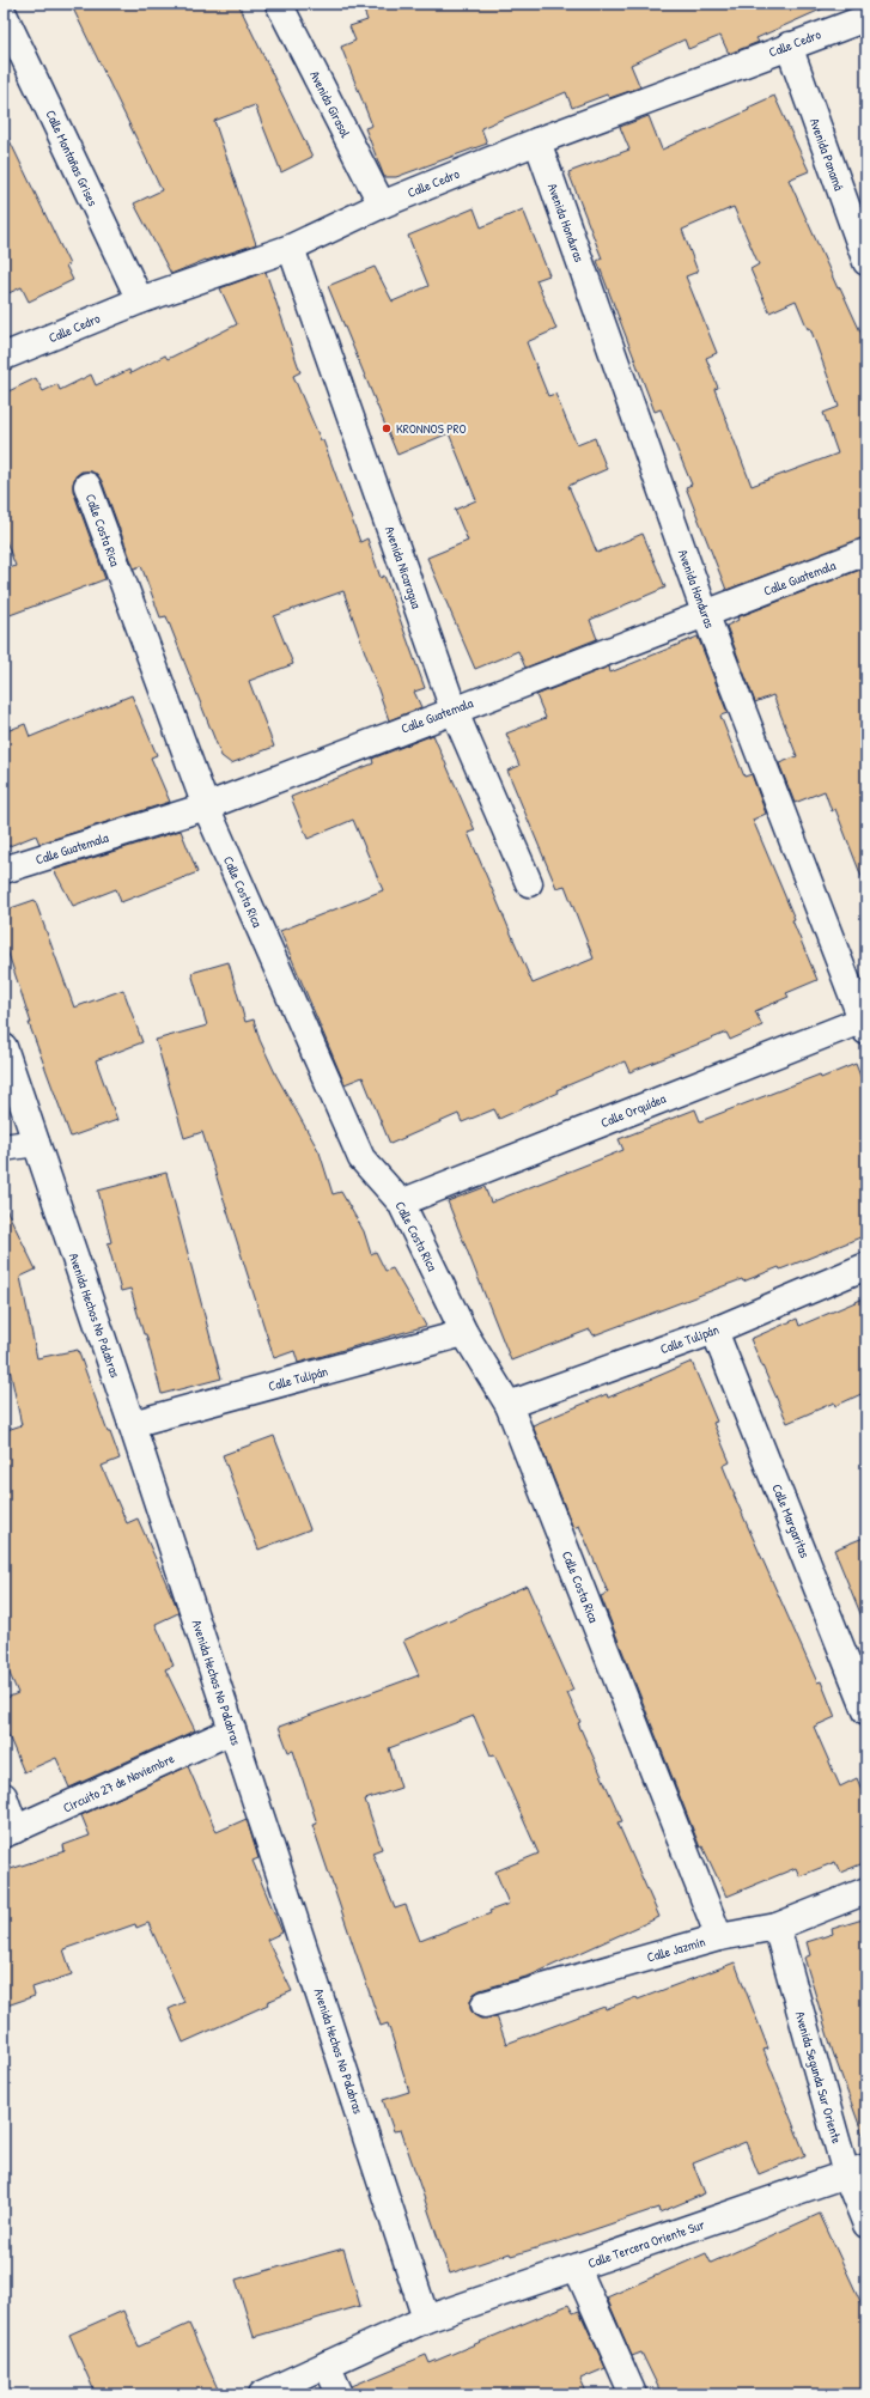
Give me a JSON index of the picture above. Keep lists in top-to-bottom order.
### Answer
{
  "streets": {
    "street": [
      "Calle Cedro",
      "Avenida Girasol",
      "Avenida Panamá",
      "Calle Montañas Grises",
      "Avenida Honduras",
      "Calle Costa Rica",
      "Avenida Nicaragua",
      "Calle Guatemala",
      "Calle Orquídea",
      "Avenida Hechos No Palabras",
      "Calle Tulipán",
      "Calle Margaritas",
      "Circuito 27 de Noviembre",
      "Calle Jazmín",
      "Avenida Segunda Sur Oriente",
      "Calle Tercera Oriente Sur"
    ]
  },
  "crossings": [
    ["Calle Cedro", "Avenida Girasol"],
    ["Calle Cedro", "Avenida Panamá"],
    ["Calle Cedro", "Calle Montañas Grises"],
    ["Calle Cedro", "Avenida Honduras"],
    ["Calle Cedro", "Avenida Nicaragua"],
    ["Avenida Honduras", "Calle Guatemala"],
    ["Avenida Honduras", "Calle Orquídea"],
    ["Calle Costa Rica", "Calle Guatemala"],
    ["Calle Costa Rica", "Calle Orquídea"],
    ["Calle Costa Rica", "Calle Tulipán"],
    ["Calle Costa Rica", "Calle Jazmín"],
    ["Avenida Nicaragua", "Calle Guatemala"],
    ["Avenida Hechos No Palabras", "Calle Tulipán"],
    ["Avenida Hechos No Palabras", "Circuito 27 de Noviembre"],
    ["Avenida Hechos No Palabras", "Calle Tercera Oriente Sur"],
    ["Calle Tulipán", "Calle Margaritas"],
    ["Calle Jazmín", "Avenida Segunda Sur Oriente"],
    ["Avenida Segunda Sur Oriente", "Calle Tercera Oriente Sur"]
  ],
  "places": ["KRONNOS PRO"]
}
